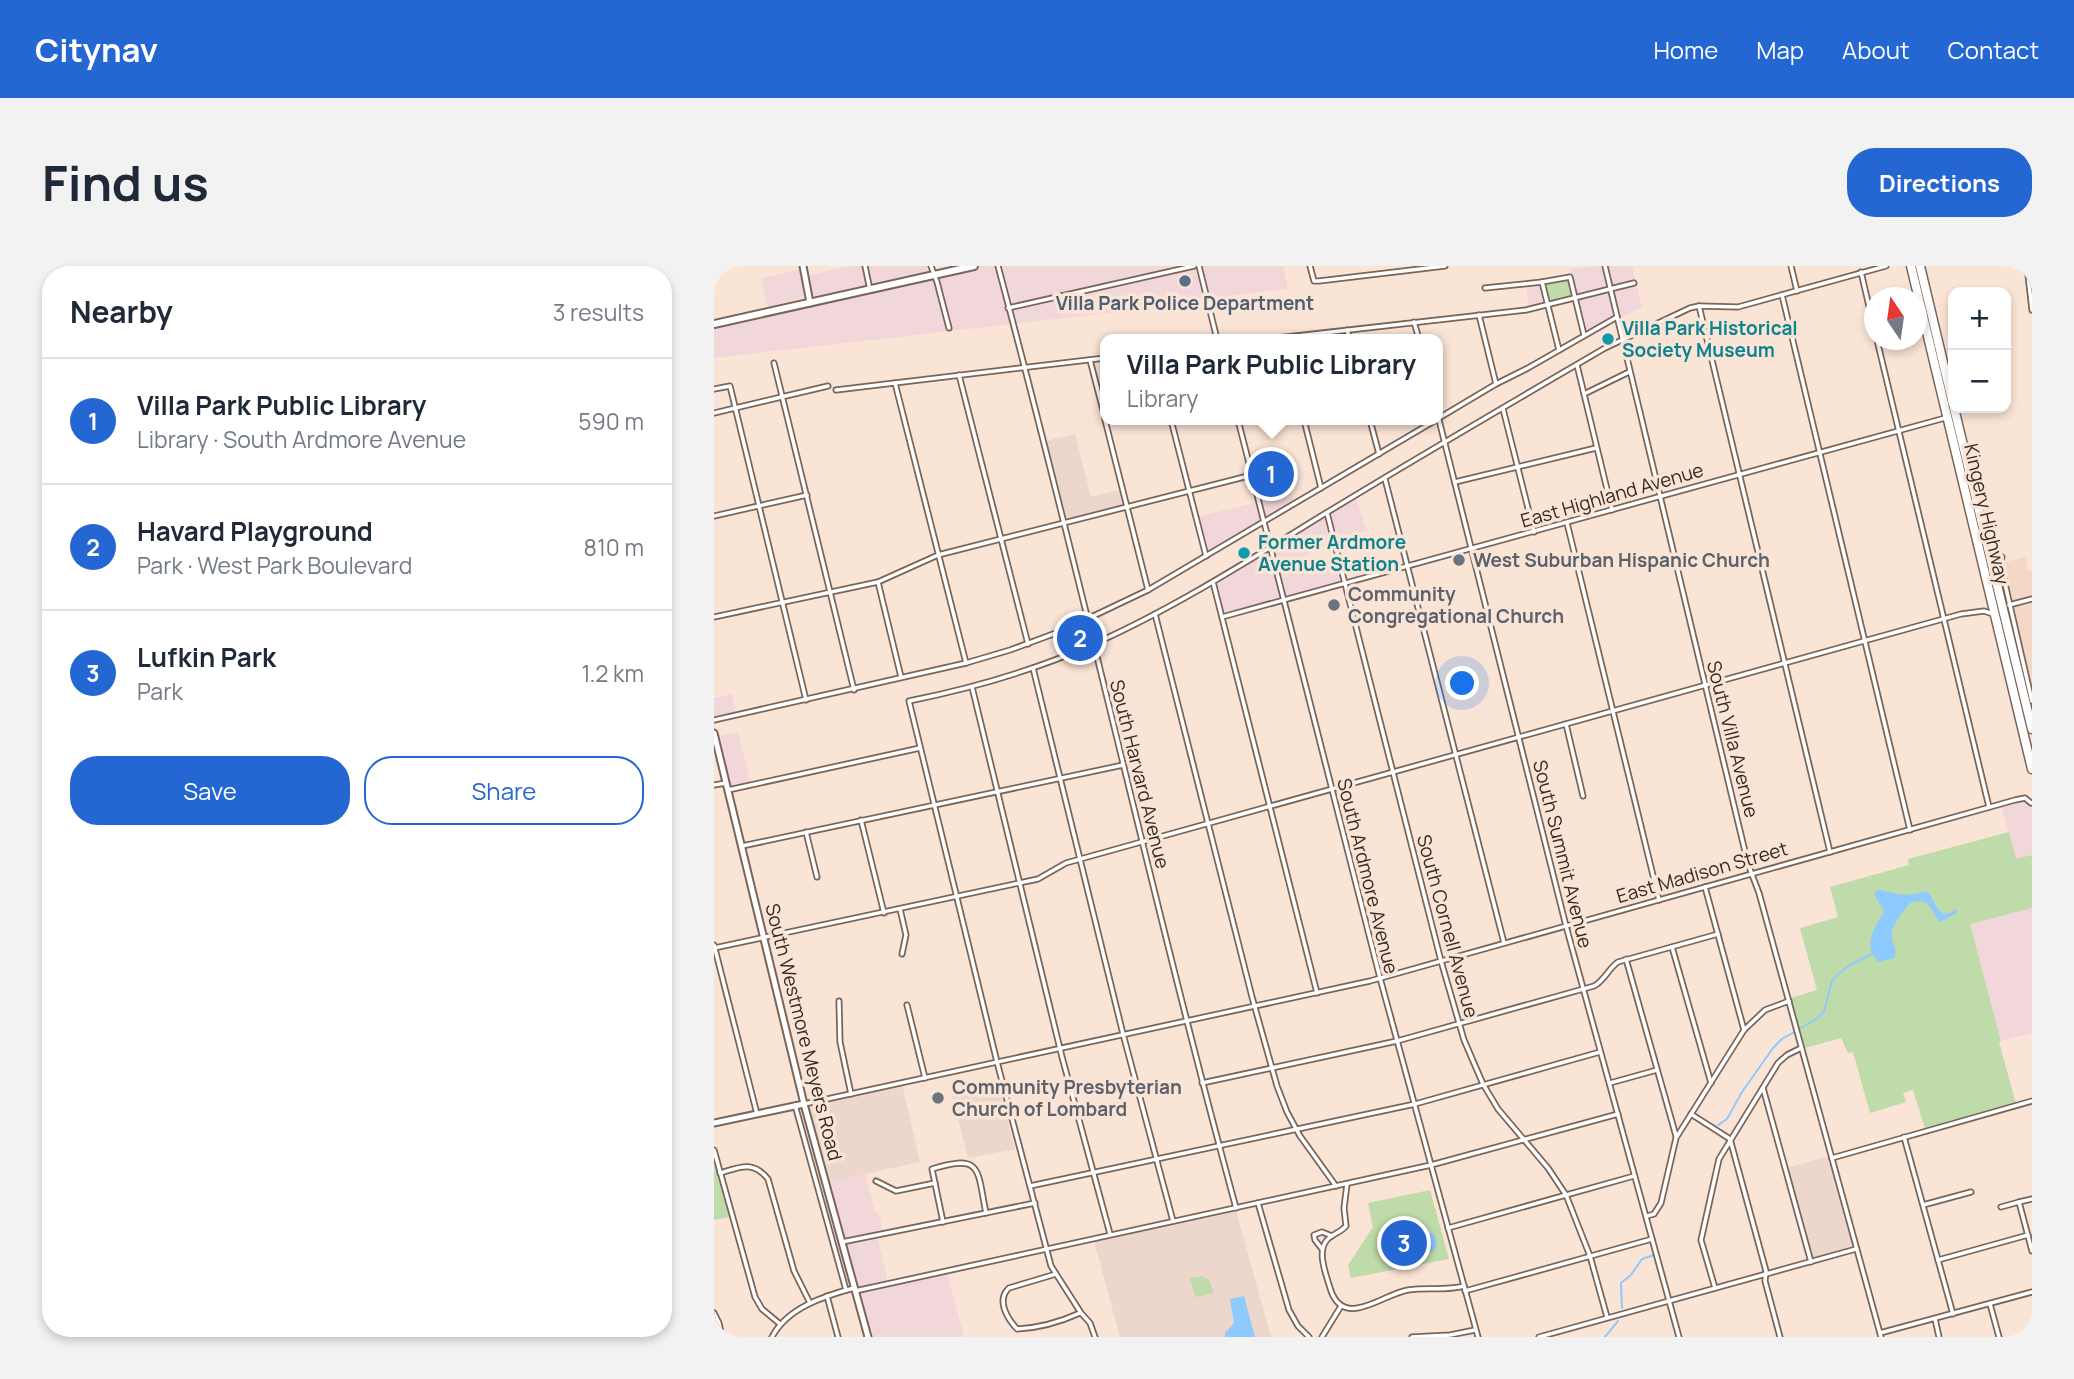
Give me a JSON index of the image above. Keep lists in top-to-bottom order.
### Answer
{
  "streets": {
    "highway": ["Kingery Highway"],
    "street": [
      "East Highland Avenue",
      "South Villa Avenue",
      "South Harvard Avenue",
      "South Summit Avenue",
      "East Madison Street",
      "South Ardmore Avenue",
      "South Cornell Avenue",
      "South Westmore Meyers Road"
    ]
  },
  "crossings": [
    ["East Highland Avenue", "Kingery Highway"],
    ["East Highland Avenue", "South Villa Avenue"],
    ["East Highland Avenue", "South Summit Avenue"],
    ["East Highland Avenue", "South Ardmore Avenue"],
    ["East Highland Avenue", "South Cornell Avenue"],
    ["South Villa Avenue", "East Madison Street"],
    ["South Harvard Avenue", "East Madison Street"],
    ["South Summit Avenue", "East Madison Street"],
    ["East Madison Street", "South Ardmore Avenue"],
    ["East Madison Street", "South Cornell Avenue"]
  ],
  "places": [
    "Villa Park Police Department",
    "Villa Park Historical Society Museum",
    "Former Ardmore Avenue Station",
    "West Suburban Hispanic Church",
    "Community Congregational Church",
    "Community Presbyterian Church of Lombard"
  ],
  "north": "top",
  "page": {
    "header": "Citynav",
    "nav": [
      "Home",
      "Map",
      "About",
      "Contact"
    ],
    "buttons": [
      "Directions",
      ["Save", "Share"]
    ],
    "title": "Find us",
    "heading": ["Nearby", "3 results"],
    "map_buttons": ["+", "−"],
    "popup": ["Villa Park Public Library", "Library"],
    "list": [
      {
        "mark": "1",
        "name": "Villa Park Public Library",
        "note": "Library · South Ardmore Avenue",
        "value": "590 m"
      },
      {
        "mark": "2",
        "name": "Havard Playground",
        "note": "Park · West Park Boulevard",
        "value": "810 m"
      },
      {
        "mark": "3",
        "name": "Lufkin Park",
        "note": "Park",
        "value": "1.2 km"
      }
    ],
    "pins": ["1", "2", "3"]
  }
}
